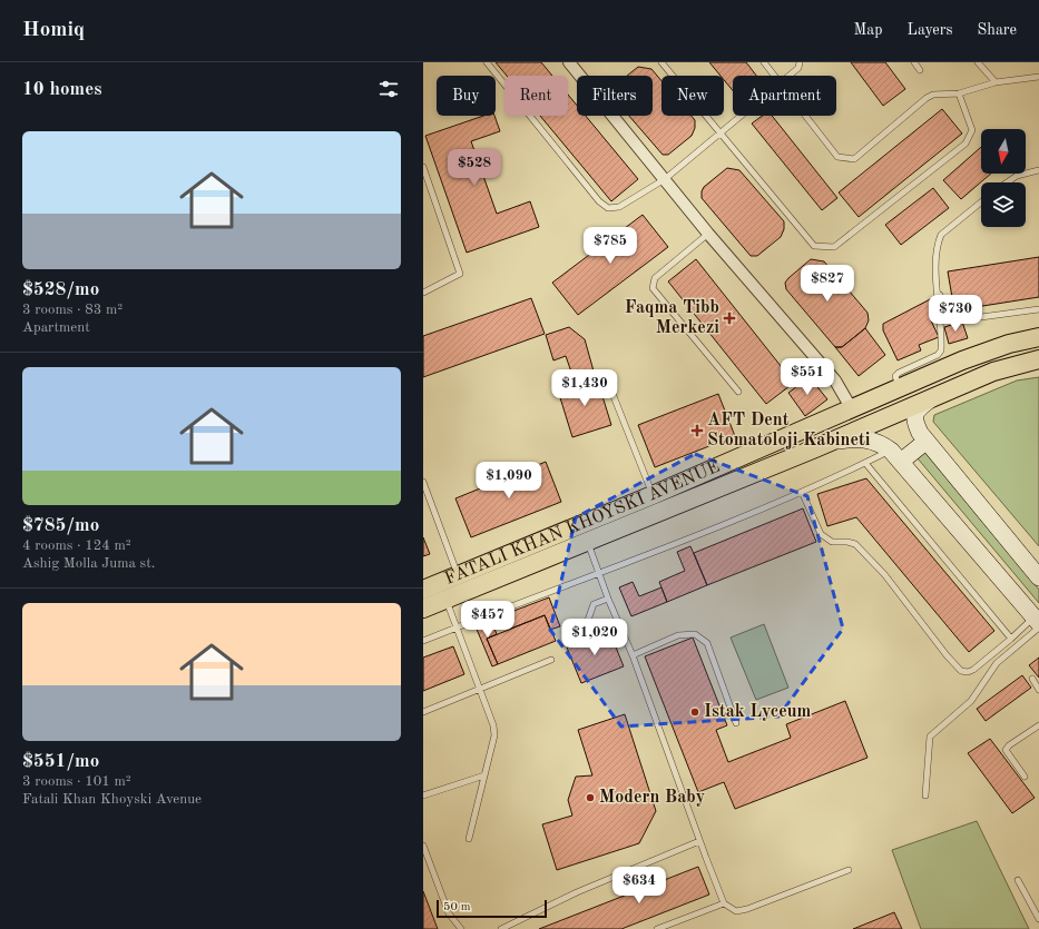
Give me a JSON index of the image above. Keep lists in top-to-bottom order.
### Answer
{
  "streets": {
    "main road": ["FATALI KHAN KHOYSKI AVENUE"]
  },
  "places": {
    "health": ["Faqma Tibb Merkezi", "AFT Dent Stomatoloji Kabineti"],
    "other": ["Istak Lyceum", "Modern Baby"]
  },
  "scale_bar": "50 m",
  "north": "bottom",
  "page": {
    "header": "Homiq",
    "nav": ["Map", "Layers", "Share"],
    "heading": "10 homes",
    "chip": [
      "Buy",
      "Rent",
      "Filters",
      "New",
      "Apartment"
    ],
    "list": [
      {
        "name": "$528/mo",
        "note": "3 rooms · 83 m² · Apartment"
      },
      {
        "name": "$785/mo",
        "note": "4 rooms · 124 m² · Ashig Molla Juma st."
      },
      {
        "name": "$551/mo",
        "note": "3 rooms · 101 m² · Fatali Khan Khoyski Avenue"
      }
    ],
    "price": [
      "$528",
      "$785",
      "$827",
      "$730",
      "$551",
      "$1,430",
      "$1,090",
      "$457",
      "$1,020",
      "$634"
    ],
    "scale": "50 m"
  }
}
